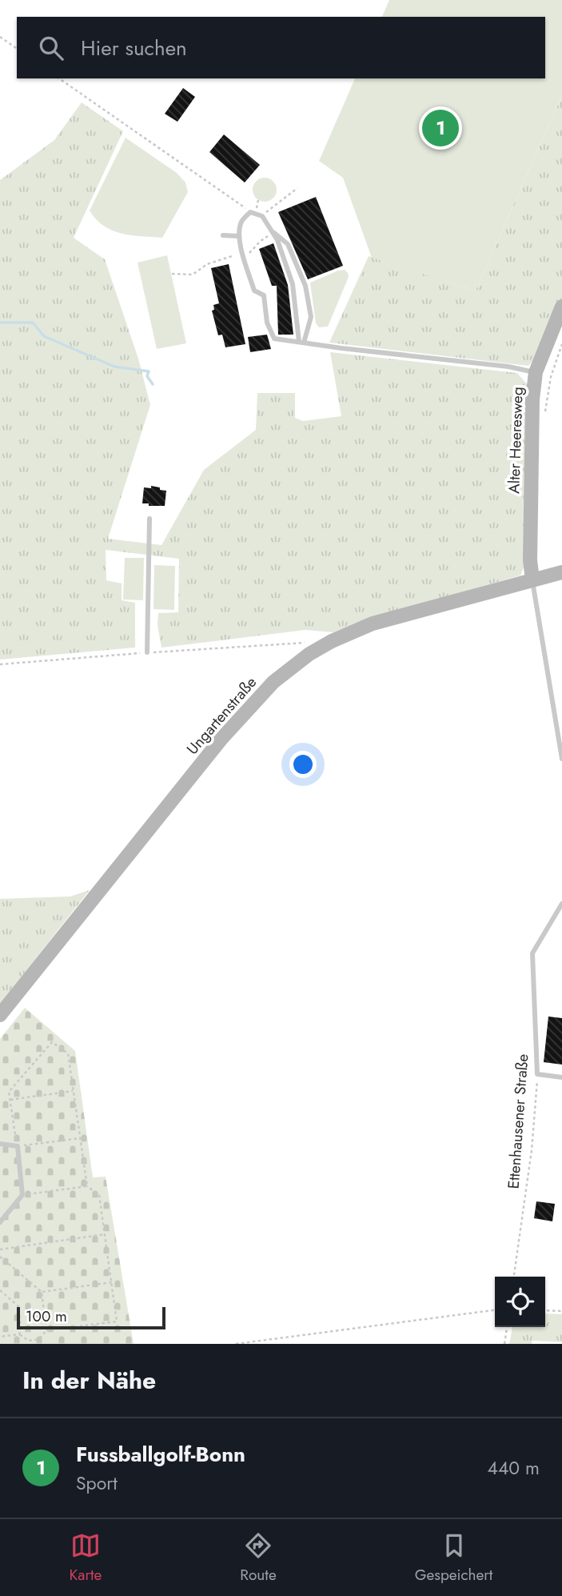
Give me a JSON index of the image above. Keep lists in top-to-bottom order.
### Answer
{
  "streets": {
    "street": ["Alter Heeresweg", "Ungartenstraße"],
    "lane": ["Ettenhausener Straße"]
  },
  "crossings": [
    ["Alter Heeresweg", "Ungartenstraße"]
  ],
  "scale_bar": "100 m",
  "page": {
    "search": "Hier suchen",
    "pins": "1",
    "scale": "100 m",
    "heading": "In der Nähe",
    "list": [
      {
        "mark": "1",
        "name": "Fussballgolf-Bonn",
        "note": "Sport",
        "value": "440 m"
      }
    ],
    "nav": ["Karte", "Route", "Gespeichert"]
  }
}
